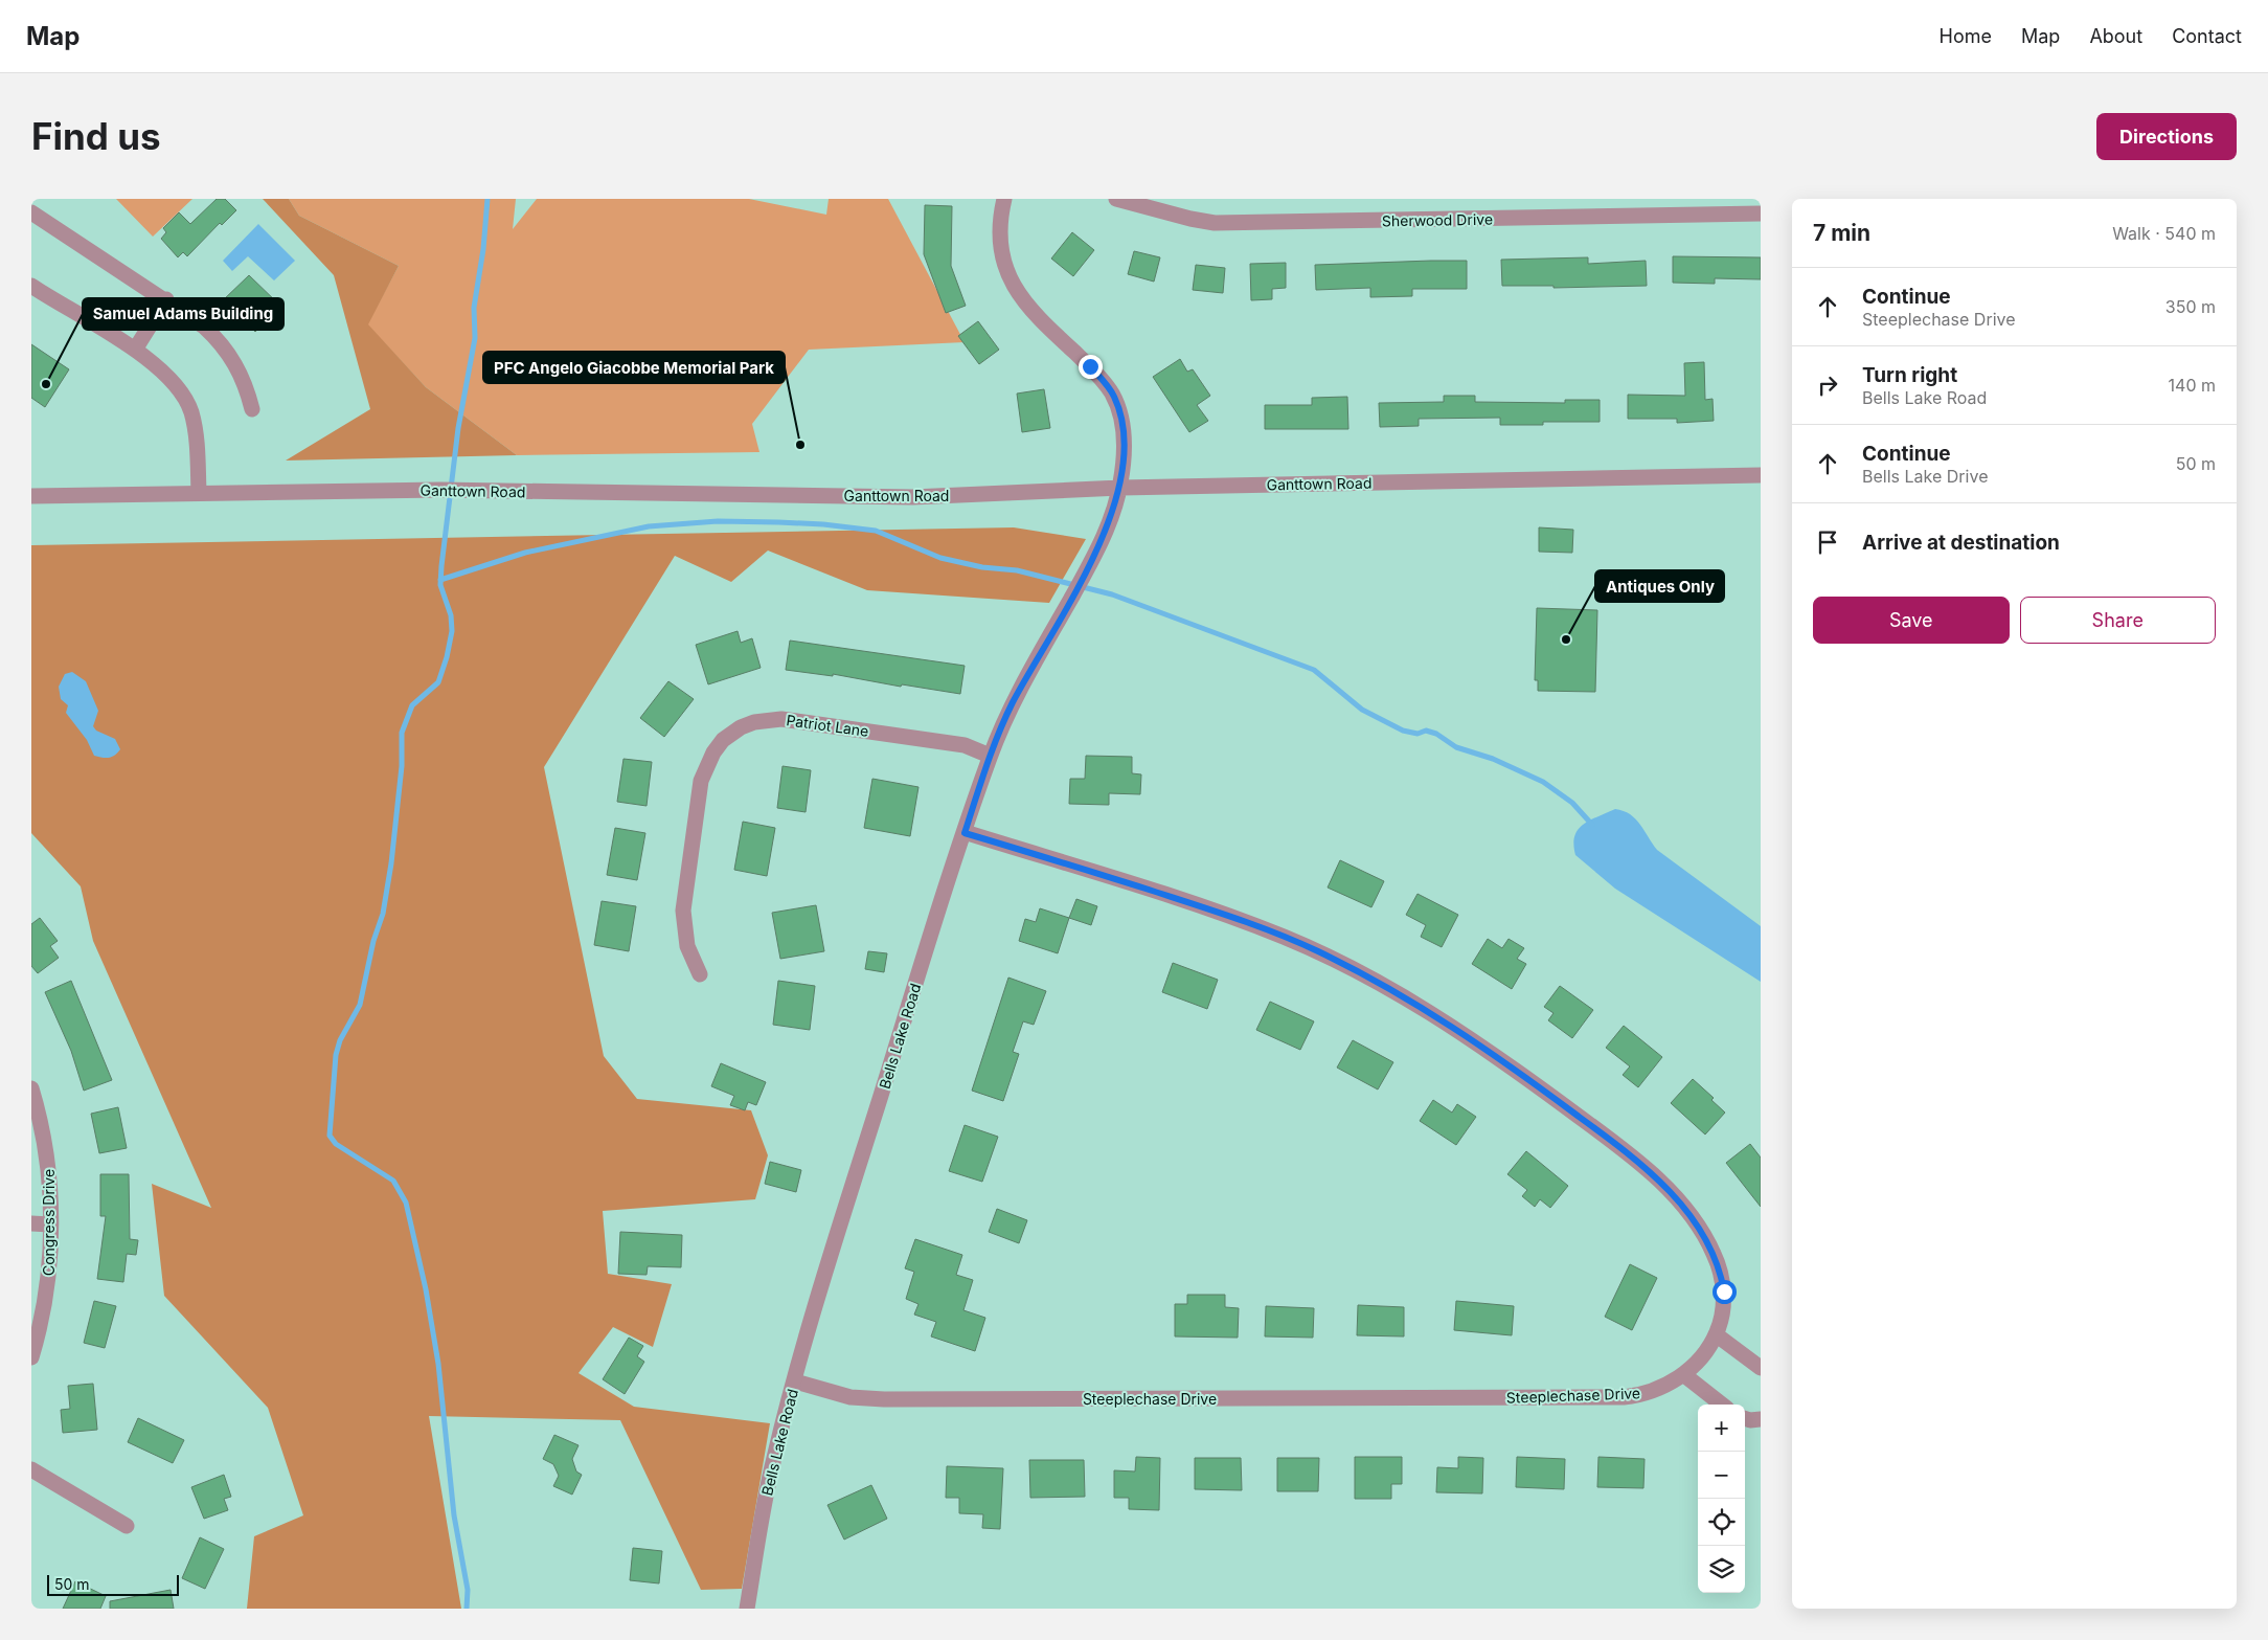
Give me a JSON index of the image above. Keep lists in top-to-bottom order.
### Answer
{
  "streets": {
    "street": [
      "Sherwood Drive",
      "Ganttown Road",
      "Patriot Lane",
      "Bells Lake Road",
      "Congress Drive",
      "Steeplechase Drive"
    ]
  },
  "crossings": [
    ["Ganttown Road", "Bells Lake Road"],
    ["Patriot Lane", "Bells Lake Road"],
    ["Bells Lake Road", "Steeplechase Drive"]
  ],
  "places": ["Samuel Adams Building", "PFC Angelo Giacobbe Memorial Park", "Antiques Only"],
  "scale_bar": "50 m",
  "page": {
    "header": "Map",
    "nav": [
      "Home",
      "Map",
      "About",
      "Contact"
    ],
    "buttons": [
      "Directions",
      ["Save", "Share"]
    ],
    "title": "Find us",
    "heading": ["7 min", "Walk · 540 m"],
    "list": [
      ["Continue", "Steeplechase Drive", "350 m"],
      ["Turn right", "Bells Lake Road", "140 m"],
      ["Continue", "Bells Lake Drive", "50 m"],
      "Arrive at destination"
    ],
    "map_buttons": ["+", "−"],
    "scale": "50 m"
  }
}
